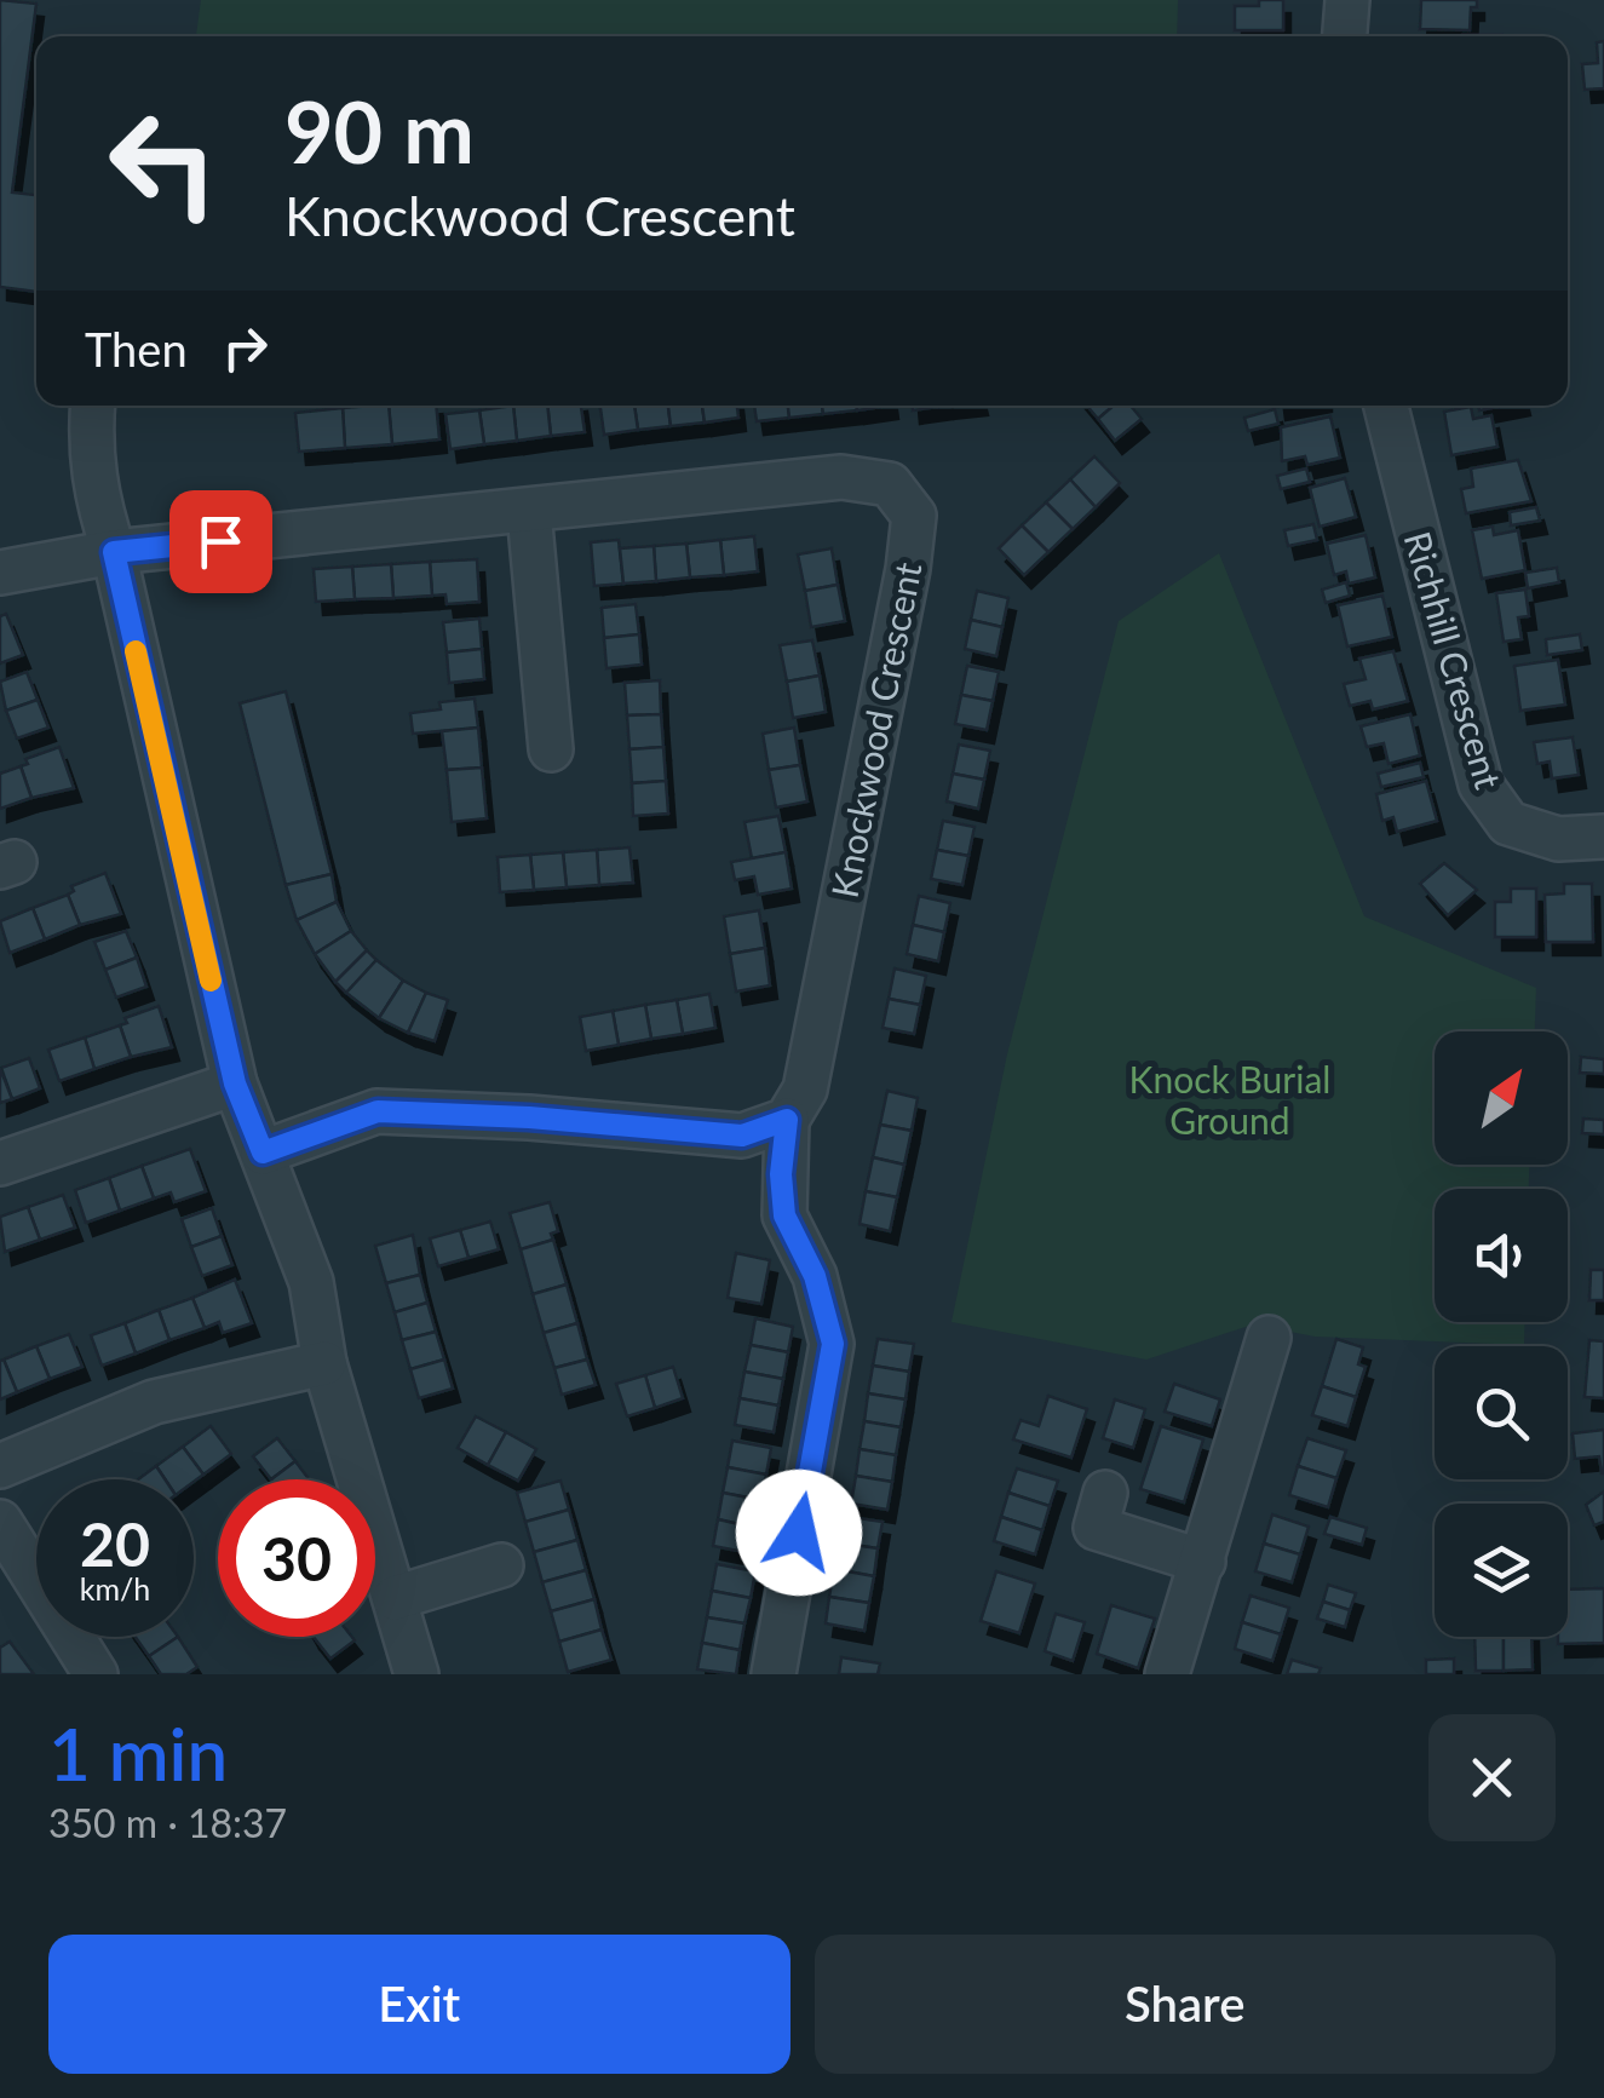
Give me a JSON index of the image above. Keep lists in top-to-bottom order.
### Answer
{
  "streets": {
    "street": ["Richhill Crescent", "Knockwood Crescent"]
  },
  "parks": ["Knock Burial Ground"],
  "north": "top right",
  "page": {
    "turn": ["90 m", "Knockwood Crescent"],
    "then": "Then",
    "speed": "20 km/h",
    "limit": "30",
    "heading": ["1 min", "350 m · 18:37"],
    "buttons": ["Exit", "Share"]
  }
}
